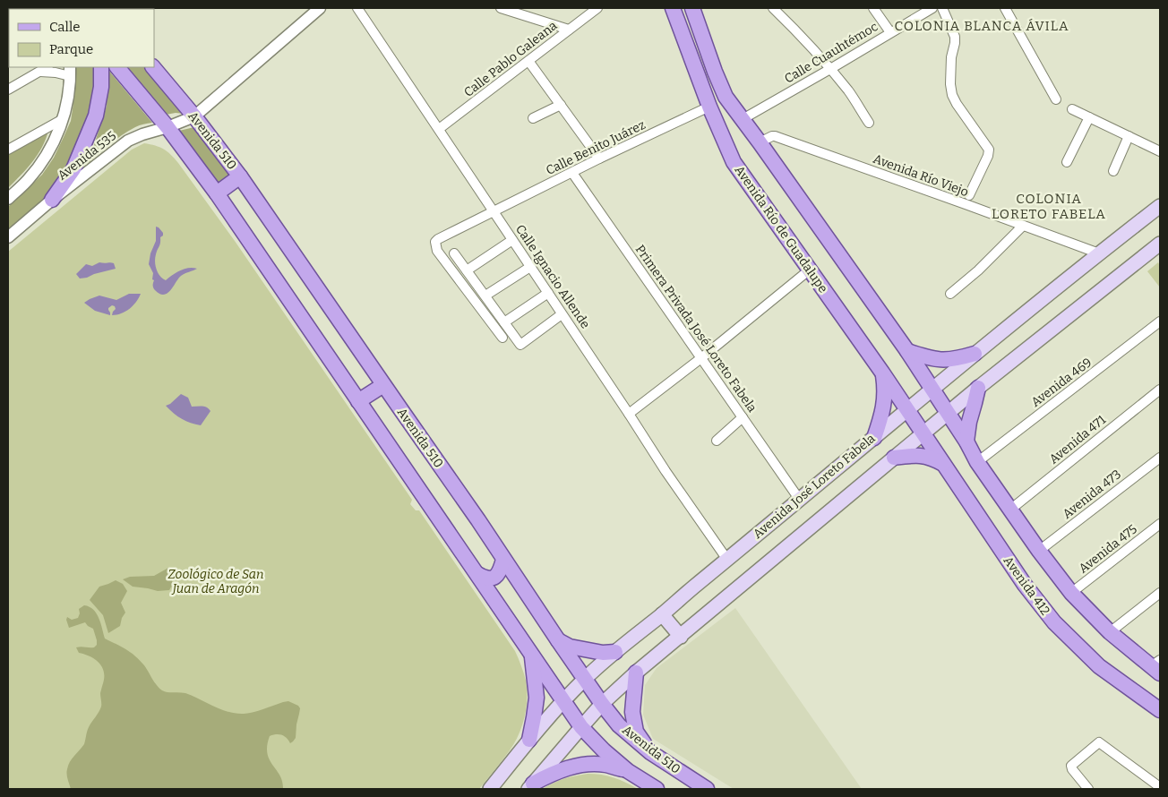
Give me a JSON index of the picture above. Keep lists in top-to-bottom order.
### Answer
{
  "streets": {
    "main road": [
      "Avenida 510",
      "Avenida Río de Guadalupe",
      "Avenida José Loreto Fabela",
      "Avenida 412"
    ],
    "street": [
      "Calle Cuauhtémoc",
      "Calle Pablo Galeana",
      "Calle Benito Juárez",
      "Avenida 535",
      "Avenida Río Viejo",
      "Calle Ignacio Allende",
      "Primera Privada José Loreto Fabela",
      "Avenida 469",
      "Avenida 471",
      "Avenida 473",
      "Avenida 475"
    ]
  },
  "crossings": [
    ["Calle Pablo Galeana", "Calle Ignacio Allende"],
    ["Avenida 510", "Avenida 535"],
    ["Avenida 510", "Avenida José Loreto Fabela"],
    ["Calle Benito Juárez", "Avenida Río de Guadalupe"],
    ["Calle Benito Juárez", "Calle Ignacio Allende"],
    ["Calle Benito Juárez", "Primera Privada José Loreto Fabela"],
    ["Avenida Río Viejo", "Avenida José Loreto Fabela"],
    ["Avenida Río de Guadalupe", "Avenida José Loreto Fabela"],
    ["Avenida Río de Guadalupe", "Avenida 412"],
    ["Calle Ignacio Allende", "Avenida José Loreto Fabela"],
    ["Primera Privada José Loreto Fabela", "Avenida José Loreto Fabela"]
  ],
  "districts": ["COLONIA BLANCA ÁVILA", "COLONIA LORETO FABELA"],
  "parks": ["Zoológico de San Juan de Aragón"],
  "legend": ["Calle", "Parque"]
}
